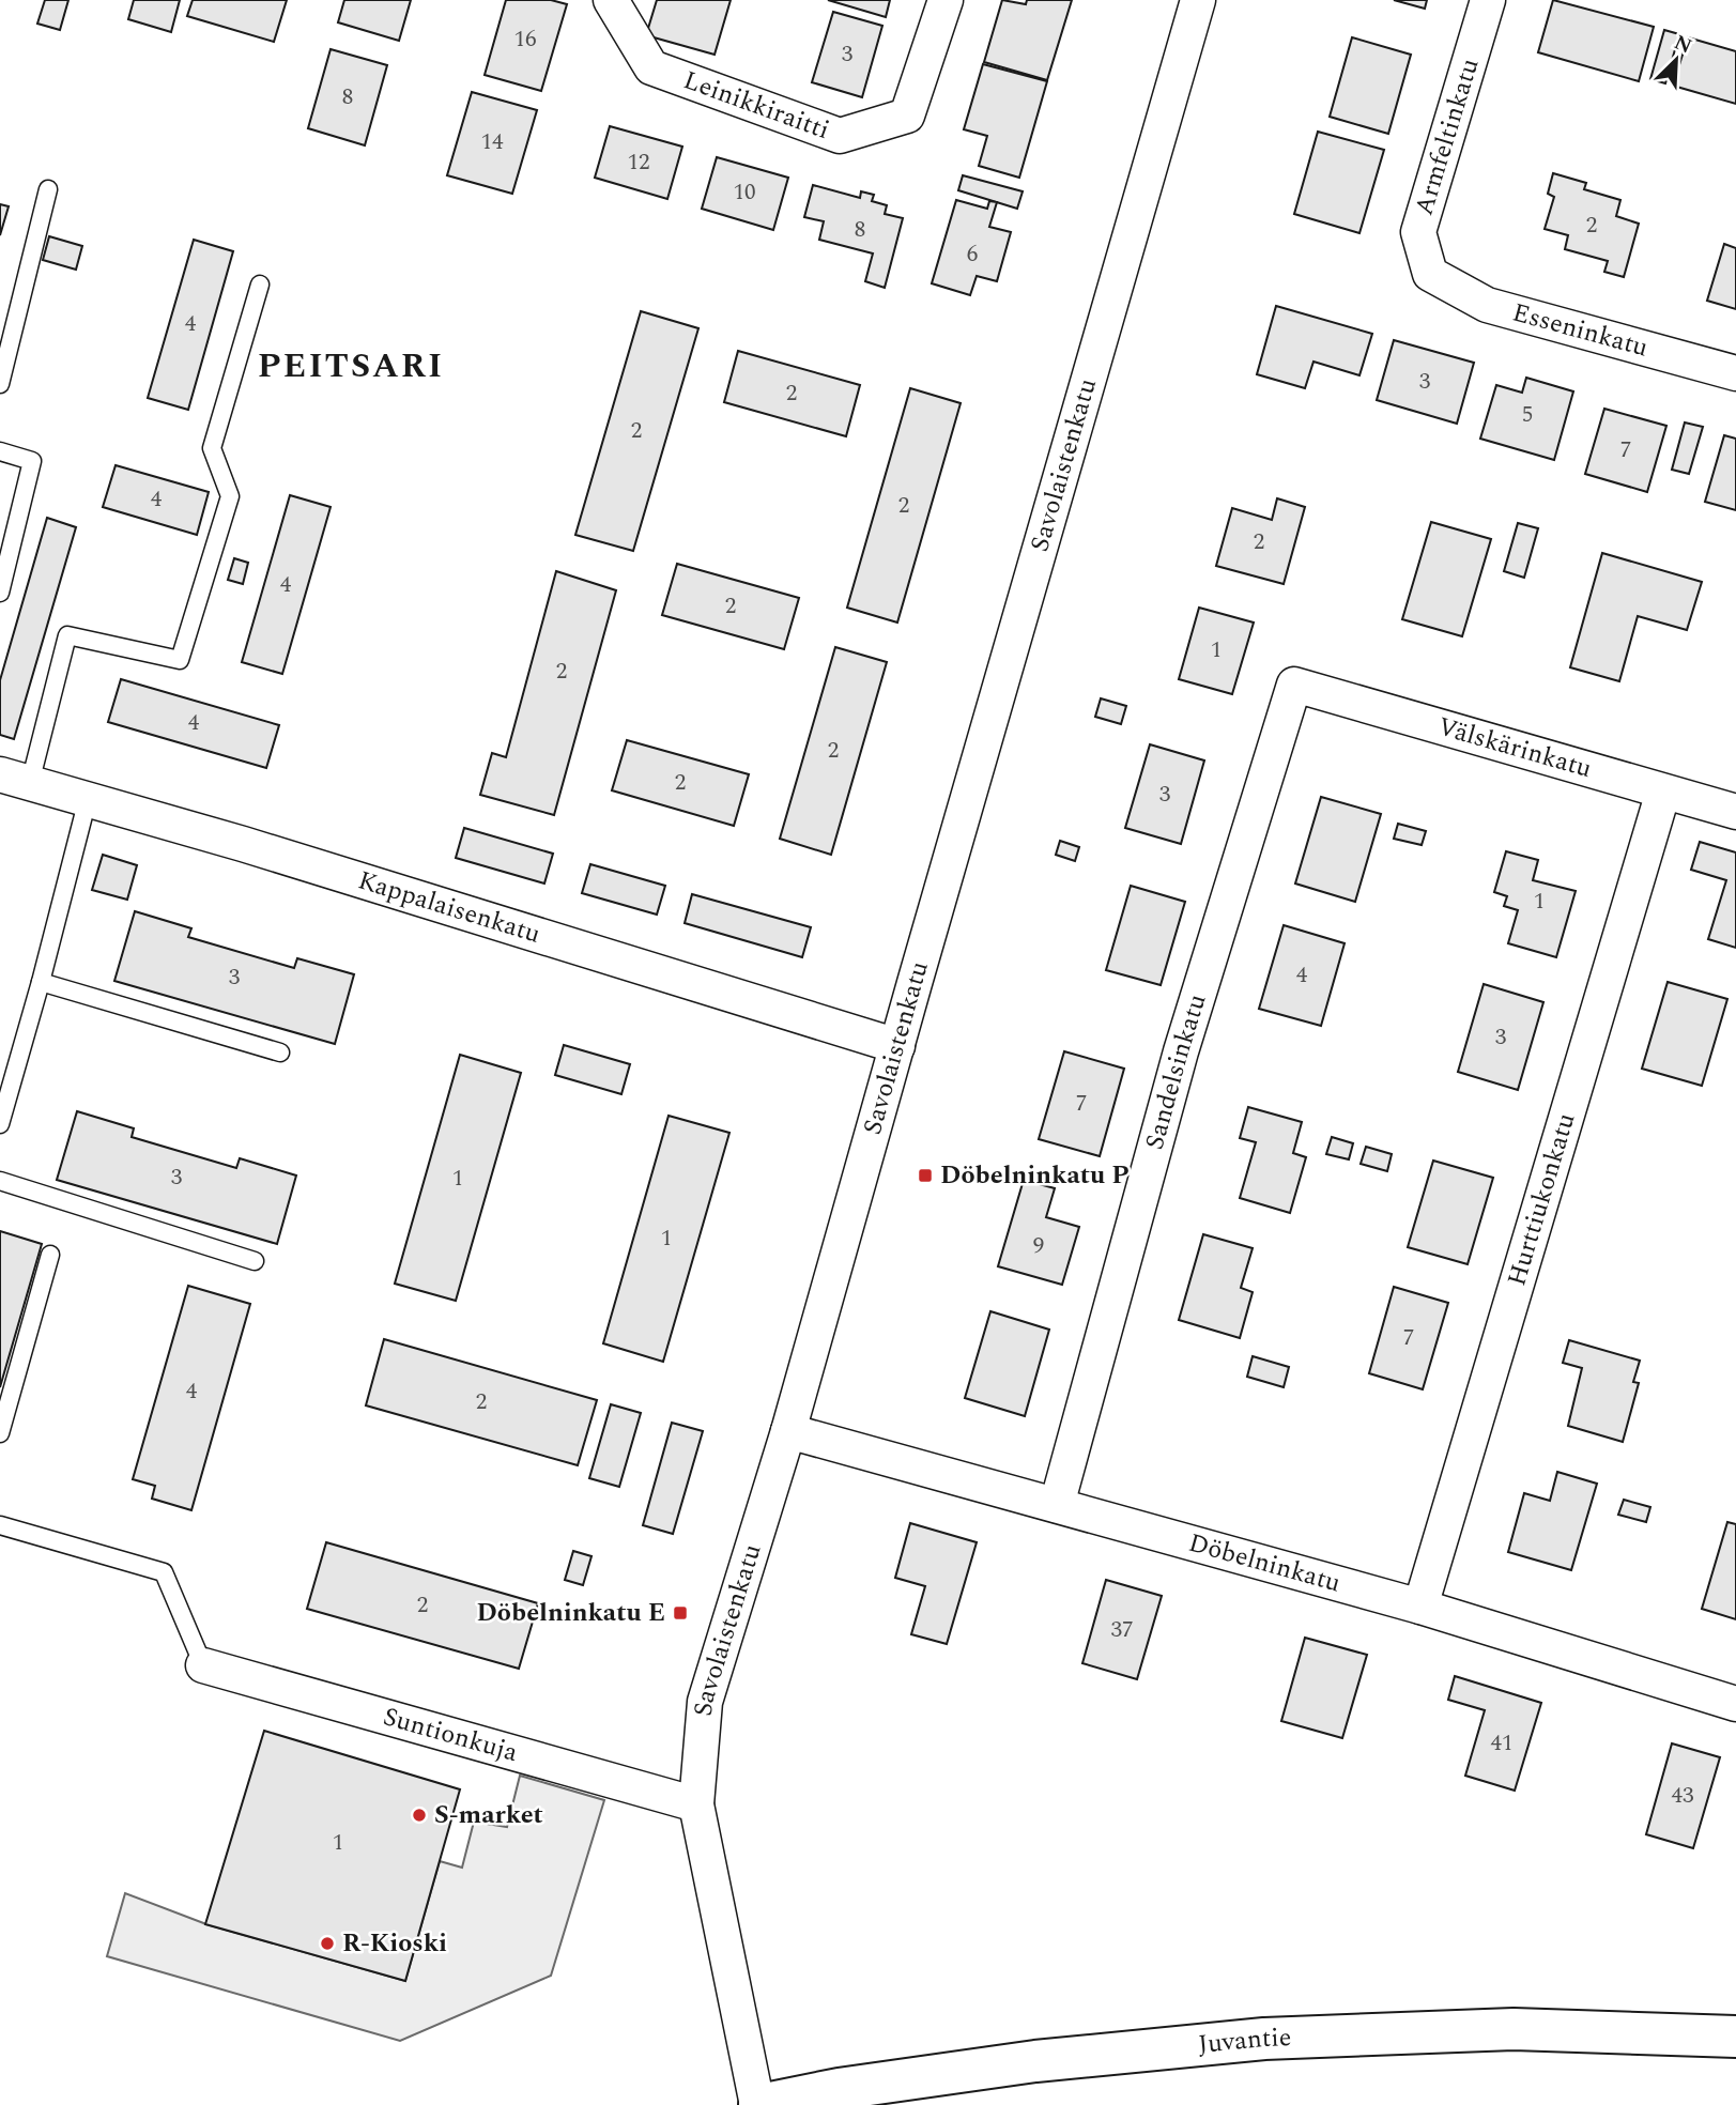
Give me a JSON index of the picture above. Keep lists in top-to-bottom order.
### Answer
{
  "streets": {
    "main road": ["Juvantie"],
    "street": [
      "Leinikkiraitti",
      "Armfeltinkatu",
      "Esseninkatu",
      "Savolaistenkatu",
      "Välskärinkatu",
      "Kappalaisenkatu",
      "Sandelsinkatu",
      "Hurttiukonkatu",
      "Döbelninkatu",
      "Suntionkuja"
    ]
  },
  "crossings": [
    ["Armfeltinkatu", "Esseninkatu"],
    ["Savolaistenkatu", "Kappalaisenkatu"],
    ["Savolaistenkatu", "Döbelninkatu"],
    ["Savolaistenkatu", "Suntionkuja"],
    ["Savolaistenkatu", "Juvantie"],
    ["Välskärinkatu", "Sandelsinkatu"],
    ["Välskärinkatu", "Hurttiukonkatu"],
    ["Sandelsinkatu", "Döbelninkatu"],
    ["Hurttiukonkatu", "Döbelninkatu"]
  ],
  "districts": ["PEITSARI"],
  "places": {
    "transit": ["Döbelninkatu P", "Döbelninkatu E"],
    "other": ["S-market", "R-Kioski"]
  },
  "house_numbers": [
    "16",
    "3",
    "8",
    "14",
    "12",
    "10",
    "2",
    "8",
    "6",
    "4",
    "3",
    "2",
    "5",
    "2",
    "7",
    "4",
    "2",
    "2",
    "4",
    "2",
    "1",
    "2",
    "4",
    "2",
    "2",
    "3",
    "1",
    "4",
    "3",
    "3",
    "7",
    "3",
    "1",
    "1",
    "9",
    "7",
    "4",
    "2",
    "2",
    "37",
    "41",
    "43",
    "1"
  ],
  "north": "top right"
}
